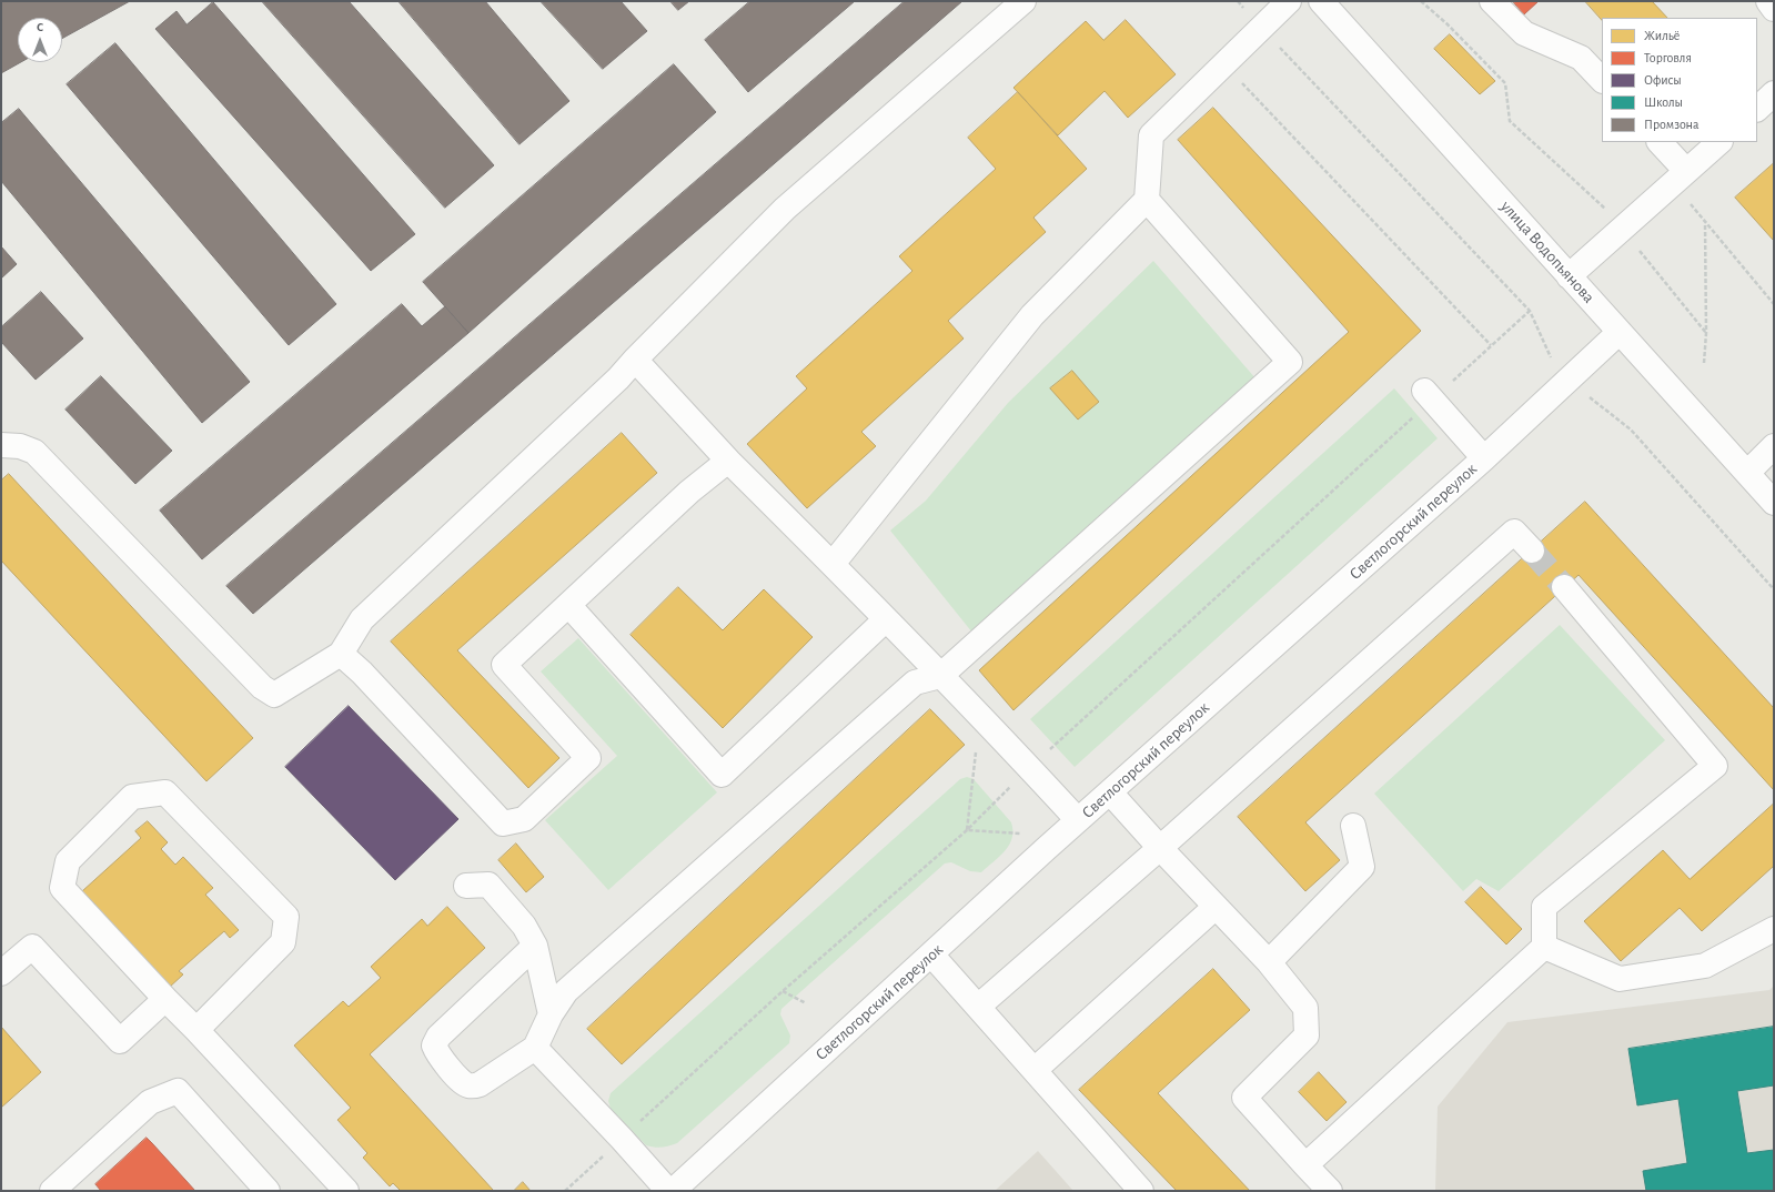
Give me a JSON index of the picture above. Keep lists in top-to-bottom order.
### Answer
{
  "streets": {
    "street": ["улица Водопьянова", "Светлогорский переулок"]
  },
  "crossings": [
    ["улица Водопьянова", "Светлогорский переулок"]
  ],
  "legend": [
    "Жильё",
    "Торговля",
    "Офисы",
    "Школы",
    "Промзона"
  ],
  "north": "top"
}
